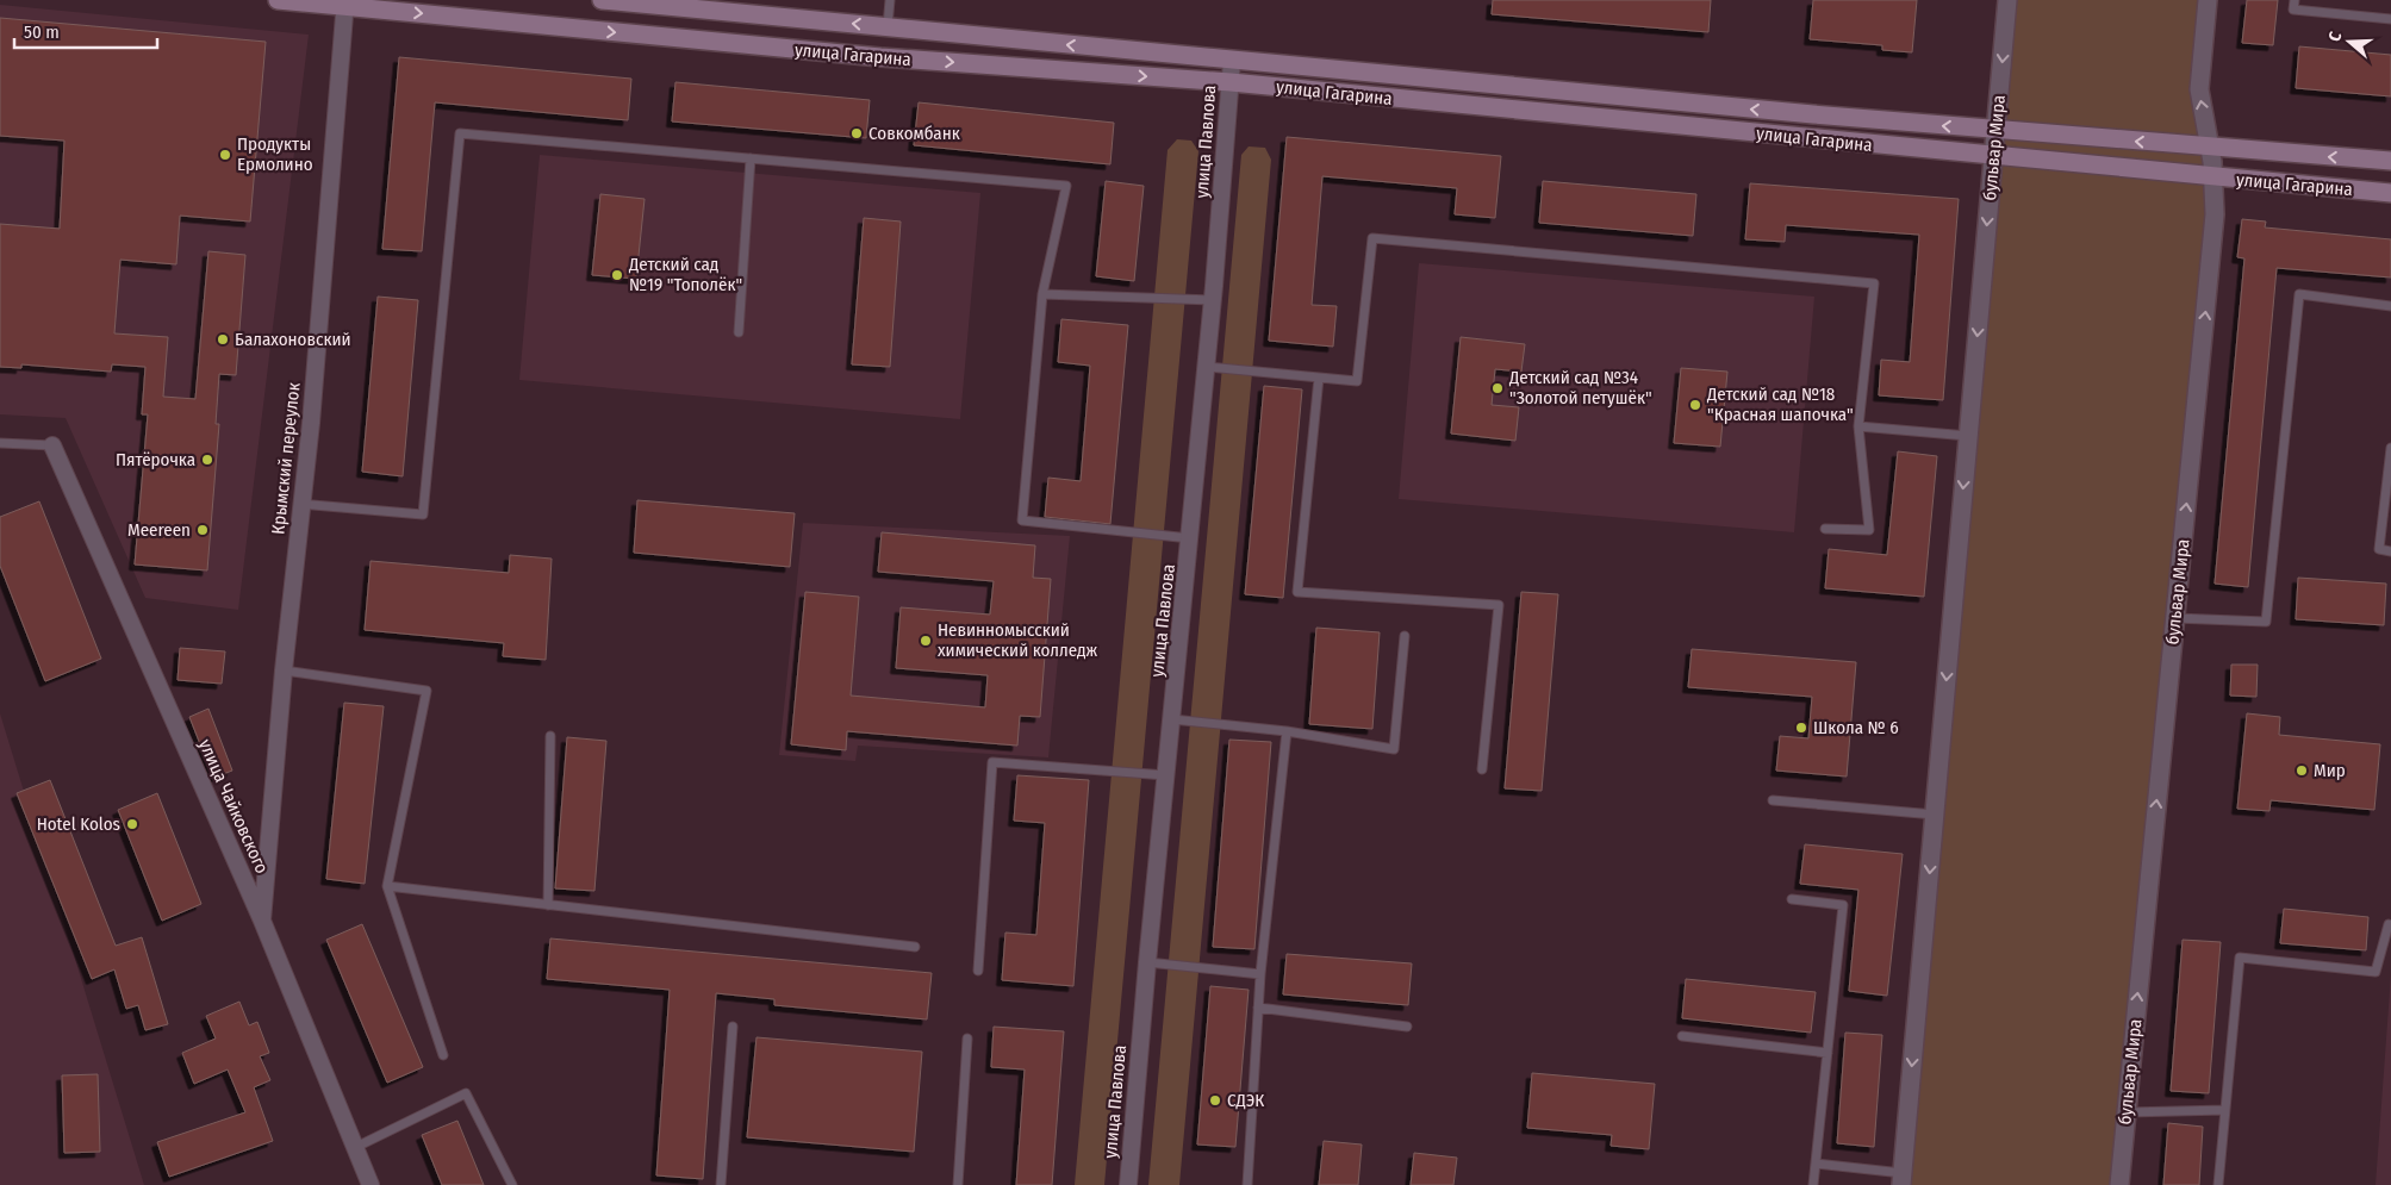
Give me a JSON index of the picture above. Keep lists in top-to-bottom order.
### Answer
{
  "streets": {
    "main road": ["улица Гагарина"],
    "street": [
      "улица Павлова",
      "бульвар Мира",
      "Крымский переулок",
      "улица Чайковского"
    ]
  },
  "crossings": [
    ["улица Гагарина", "улица Павлова"],
    ["улица Гагарина", "бульвар Мира"],
    ["улица Гагарина", "Крымский переулок"],
    ["Крымский переулок", "улица Чайковского"]
  ],
  "places": [
    "Совкомбанк",
    "Продукты Ермолино",
    "Детский сад №19 \"Тополёк\"",
    "Балахоновский",
    "Детский сад №34 \"Золотой петушёк\"",
    "Детский сад №18 \"Красная шапочка\"",
    "Пятёрочка",
    "Meereen",
    "Невинномысский химический колледж",
    "Школа № 6",
    "Мир",
    "Hotel Kolos",
    "СДЭК"
  ],
  "scale_bar": "50 m",
  "north": "left"
}
